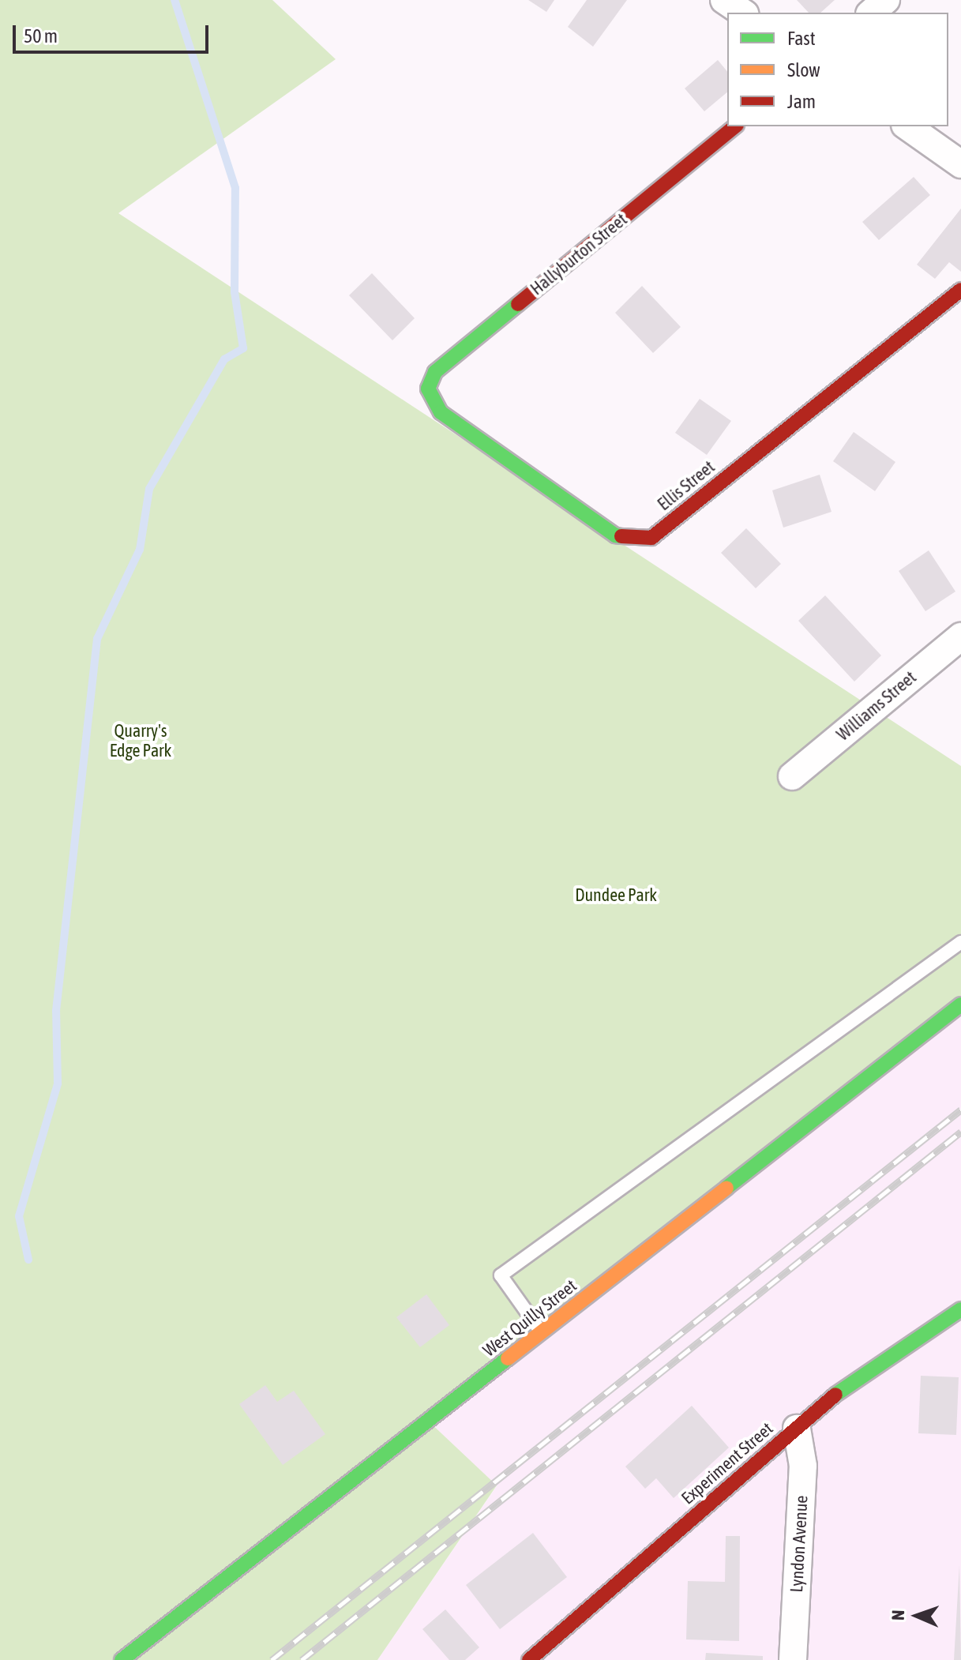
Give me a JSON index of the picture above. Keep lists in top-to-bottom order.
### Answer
{
  "streets": {
    "street": [
      "Hallyburton Street",
      "Ellis Street",
      "Williams Street",
      "West Quilly Street",
      "Experiment Street",
      "Lyndon Avenue"
    ]
  },
  "crossings": [
    ["Hallyburton Street", "Ellis Street"],
    ["Experiment Street", "Lyndon Avenue"]
  ],
  "parks": ["Quarry's Edge Park", "Dundee Park"],
  "legend": ["Fast", "Slow", "Jam"],
  "scale_bar": "50 m",
  "north": "left"
}
